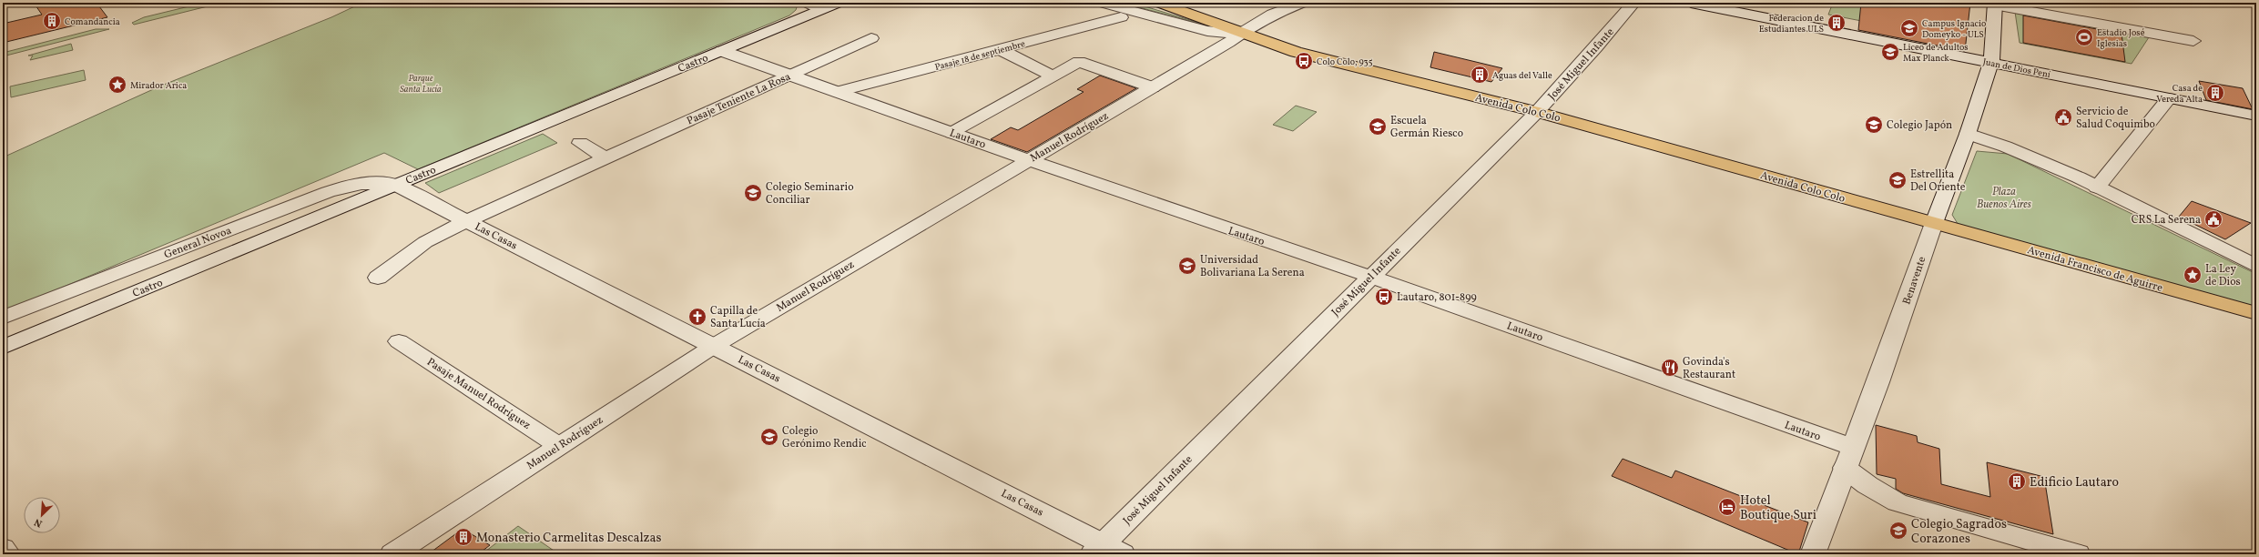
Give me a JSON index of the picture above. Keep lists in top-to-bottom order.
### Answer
{
  "streets": {
    "main road": ["Avenida Colo Colo", "Avenida Francisco de Aguirre"],
    "street": [
      "Pasaje 18 de septiembre",
      "Castro",
      "José Miguel Infante",
      "Juan de Dios Pení",
      "Pasaje Teniente La Rosa",
      "Manuel Rodríguez",
      "Lautaro",
      "Las Casas",
      "General Novoa",
      "Benavente",
      "Pasaje Manuel Rodríguez"
    ]
  },
  "crossings": [
    ["Pasaje 18 de septiembre", "Lautaro"],
    ["Castro", "Lautaro"],
    ["Castro", "Las Casas"],
    ["Castro", "General Novoa"],
    ["José Miguel Infante", "Avenida Colo Colo"],
    ["José Miguel Infante", "Lautaro"],
    ["José Miguel Infante", "Las Casas"],
    ["Juan de Dios Pení", "Benavente"],
    ["Pasaje Teniente La Rosa", "Lautaro"],
    ["Pasaje Teniente La Rosa", "Las Casas"],
    ["Avenida Colo Colo", "Manuel Rodríguez"],
    ["Avenida Colo Colo", "Avenida Francisco de Aguirre"],
    ["Avenida Colo Colo", "Benavente"],
    ["Manuel Rodríguez", "Lautaro"],
    ["Manuel Rodríguez", "Las Casas"],
    ["Manuel Rodríguez", "Pasaje Manuel Rodríguez"],
    ["Lautaro", "Benavente"],
    ["Las Casas", "General Novoa"],
    ["Avenida Francisco de Aguirre", "Benavente"]
  ],
  "parks": ["Parque Santa Lucía", "Plaza Buenos Aires"],
  "places": {
    "building": [
      "Comandancia",
      "Federacion de Estudiantes ULS",
      "Aguas del Valle",
      "Casa de Vereda Alta",
      "Edificio Lautaro",
      "Monasterio Carmelitas Descalzas"
    ],
    "school or university": [
      "Campus Ignacio Domeyko - ULS",
      "Liceo de Adultos Max Planck",
      "Colegio Japón",
      "Escuela Germán Riesco",
      "Estrellita Del Oriente",
      "Colegio Seminario Conciliar",
      "Universidad Bolivariana La Serena",
      "Colegio Gerónimo Rendic",
      "Colegio Sagrados Corazones"
    ],
    "sports": ["Estadio José Iglesias"],
    "bus stop": ["Colo Colo, 935", "Lautaro, 801-899"],
    "place": ["Mirador Arica", "La Ley de Dios"],
    "public building": ["Servicio de Salud Coquimbo", "CRS La Serena"],
    "church": ["Capilla de Santa Lucía"],
    "restaurant": ["Govinda's Restaurant"],
    "hotel": ["Hotel Boutique Suri"]
  },
  "north": "bottom left"
}
